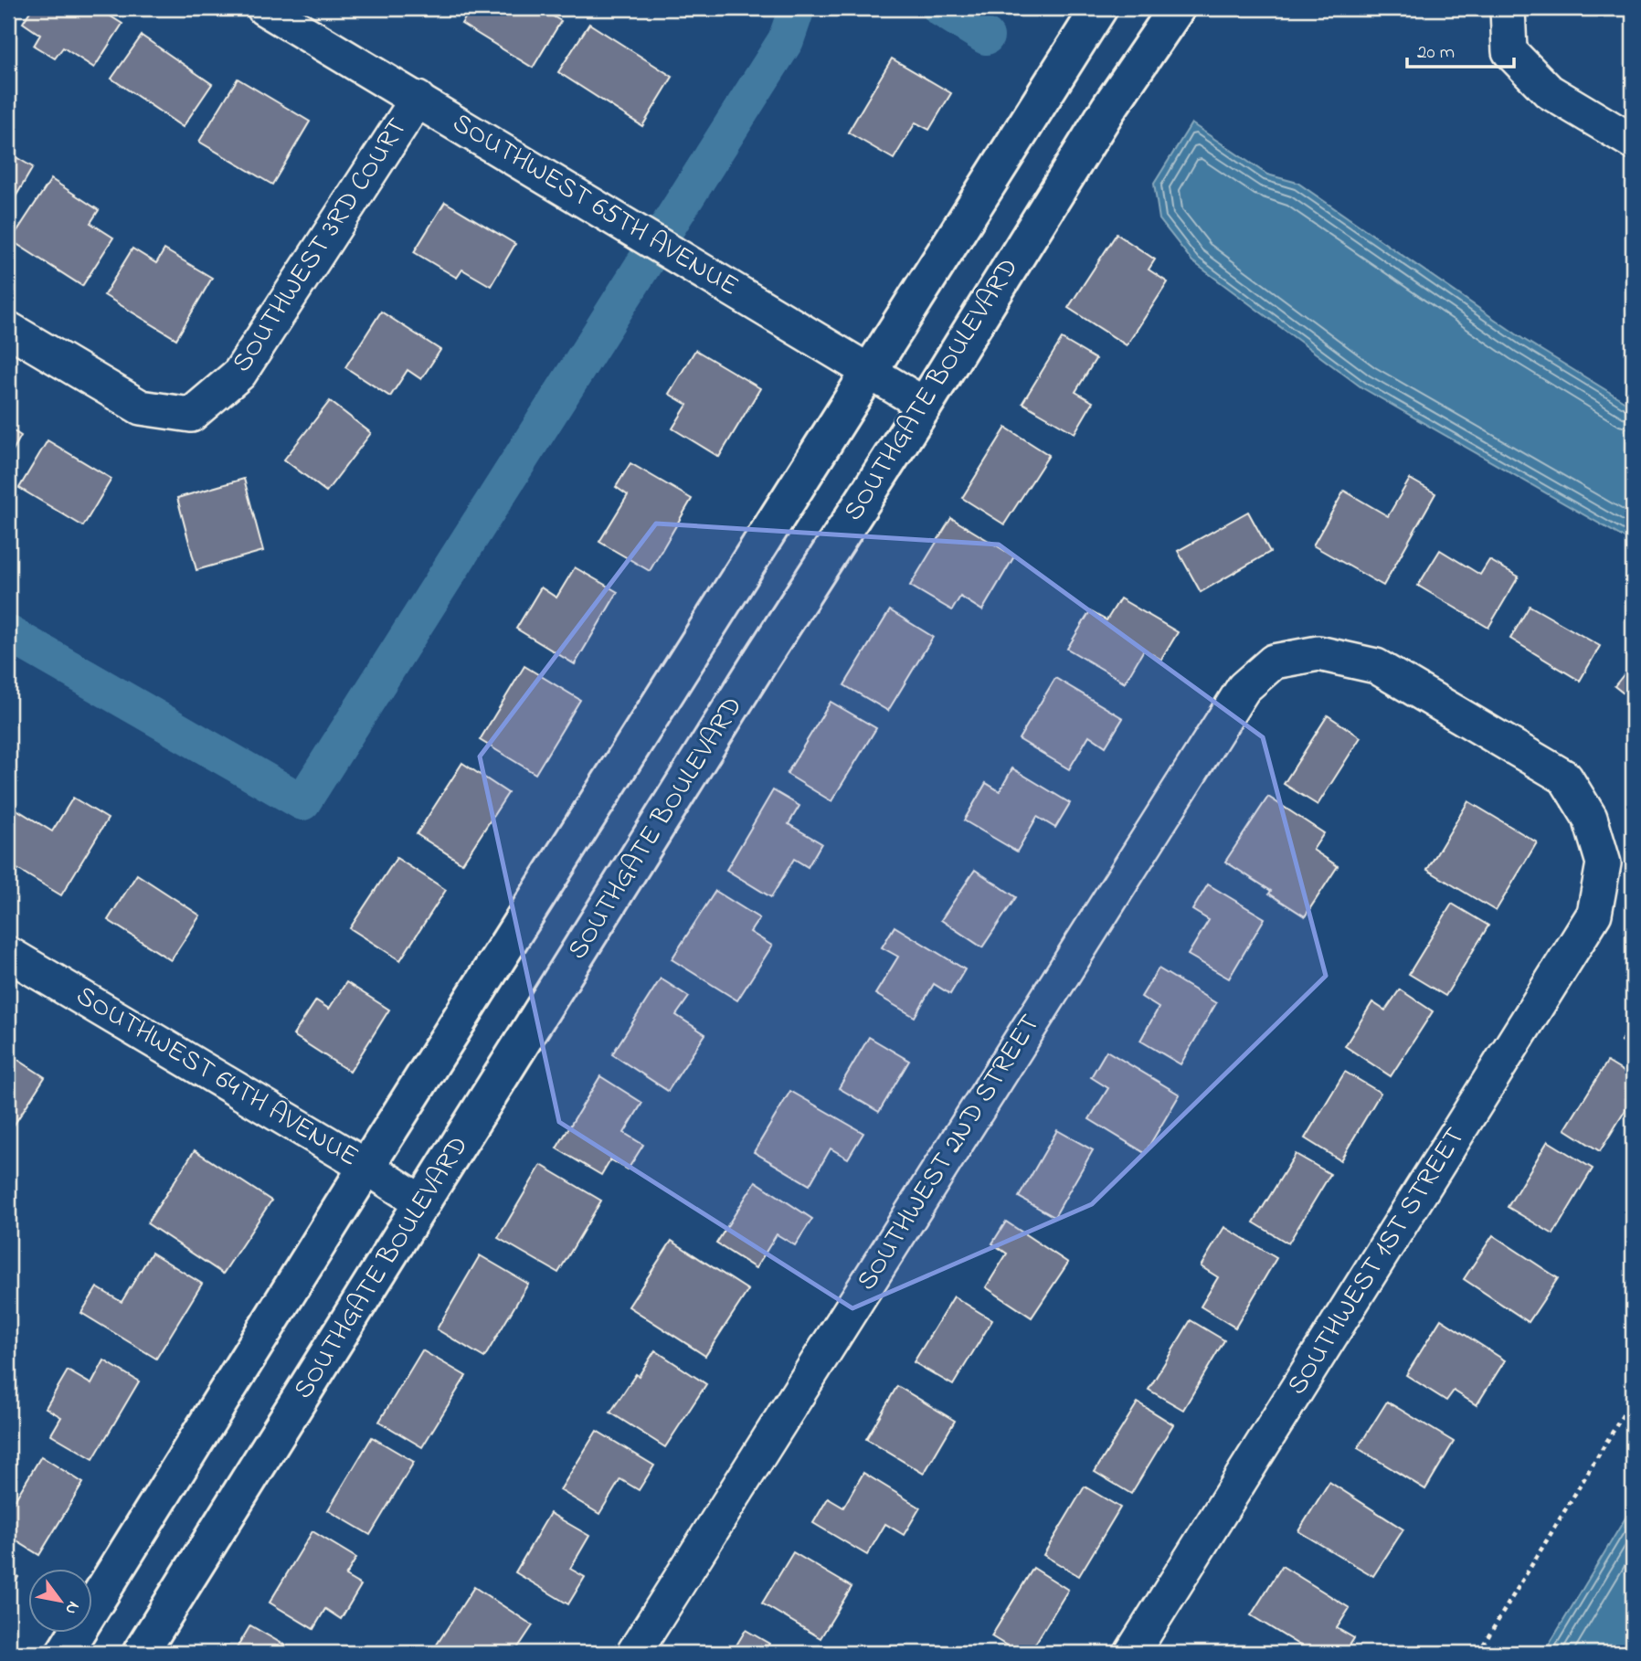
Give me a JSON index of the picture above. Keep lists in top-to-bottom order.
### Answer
{
  "streets": {
    "main road": ["SOUTHGATE BOULEVARD"],
    "street": [
      "SOUTHWEST 65TH AVENUE",
      "SOUTHWEST 3RD COURT",
      "SOUTHWEST 64TH AVENUE",
      "SOUTHWEST 2ND STREET",
      "SOUTHWEST 1ST STREET"
    ]
  },
  "crossings": [
    ["SOUTHWEST 65TH AVENUE", "SOUTHWEST 3RD COURT"],
    ["SOUTHWEST 65TH AVENUE", "SOUTHGATE BOULEVARD"],
    ["SOUTHGATE BOULEVARD", "SOUTHWEST 64TH AVENUE"],
    ["SOUTHWEST 2ND STREET", "SOUTHWEST 1ST STREET"]
  ],
  "scale_bar": "20 m",
  "north": "bottom right"
}
